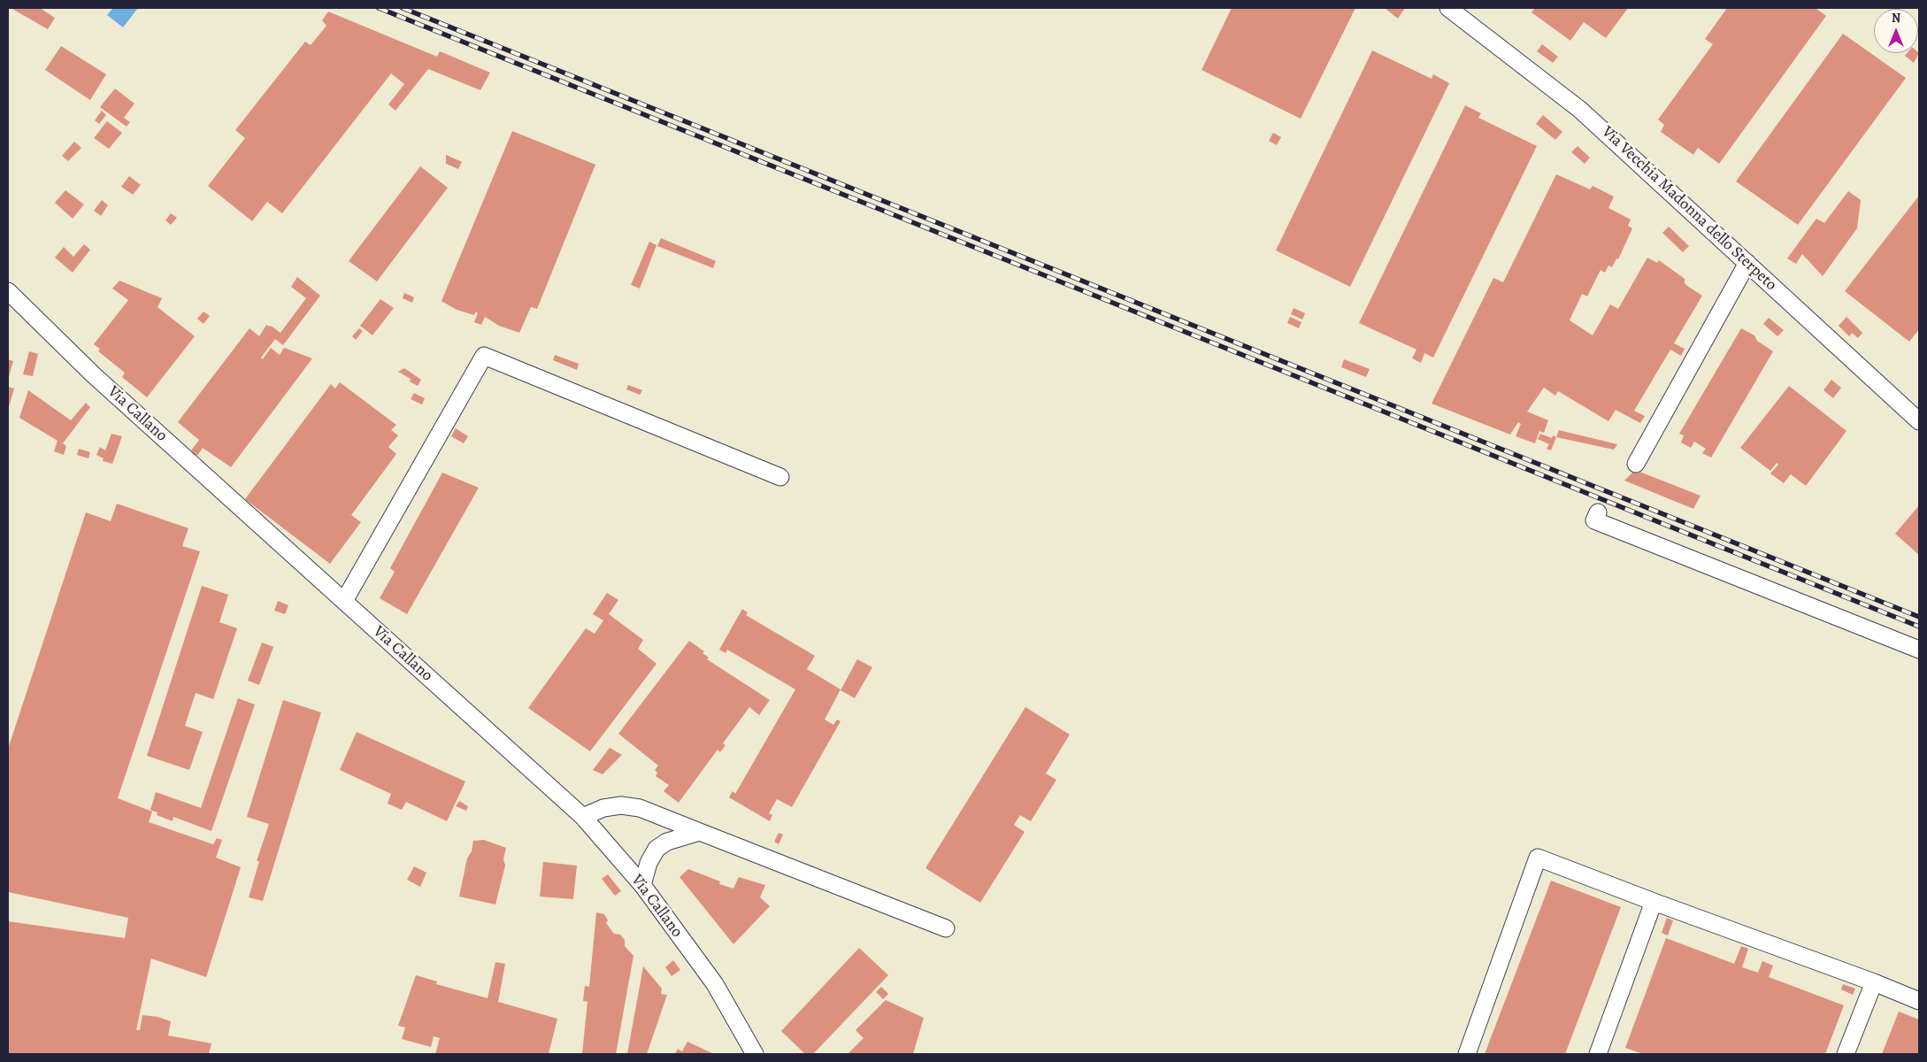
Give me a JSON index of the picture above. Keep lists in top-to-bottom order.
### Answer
{
  "streets": {
    "street": ["Via Vecchia Madonna dello Sterpeto", "Via Callano"]
  },
  "north": "top"
}
